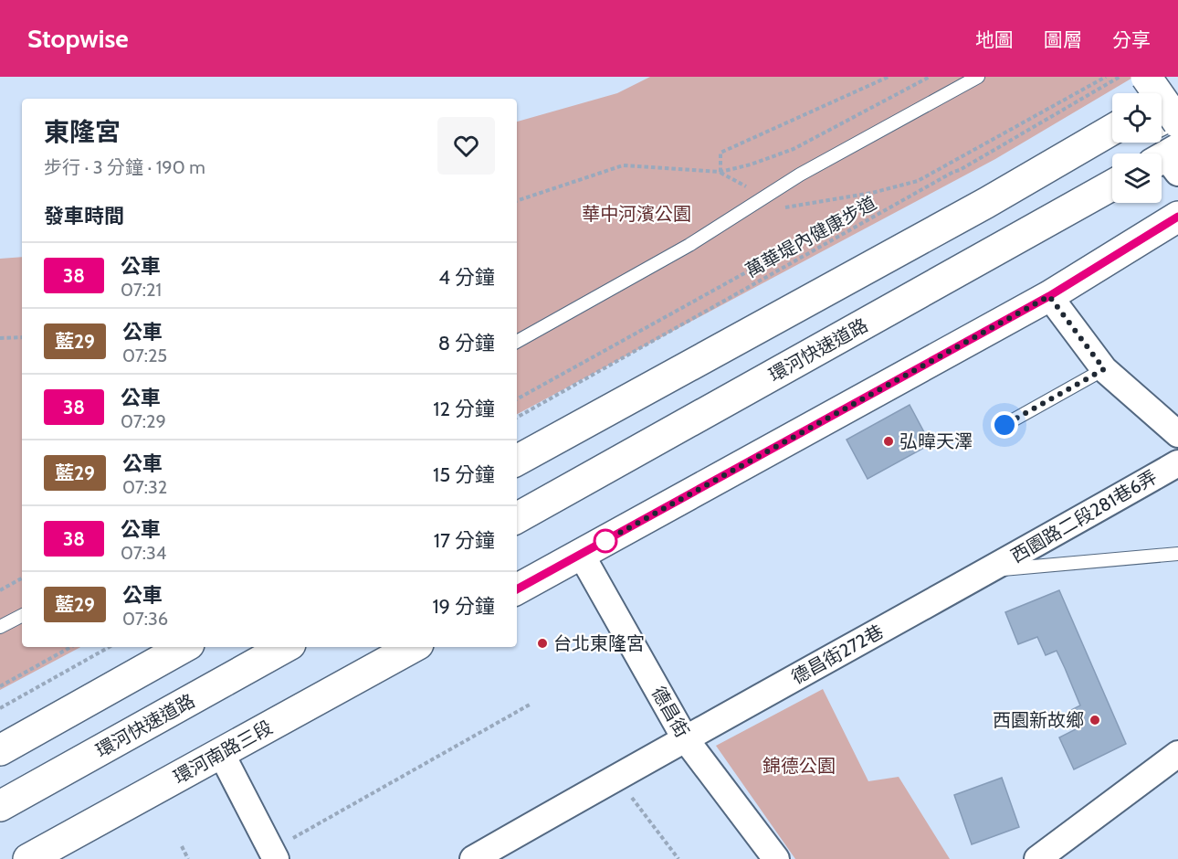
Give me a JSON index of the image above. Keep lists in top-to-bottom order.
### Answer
{
  "streets": {
    "main road": ["環河快速道路", "環河南路三段"],
    "street": ["西園路二段281巷6弄", "德昌街272巷", "德昌街"],
    "path": ["萬華堤內健康步道"]
  },
  "crossings": [
    ["西園路二段281巷6弄", "德昌街272巷"],
    ["德昌街272巷", "德昌街"]
  ],
  "parks": ["華中河濱公園", "錦德公園"],
  "places": ["弘暐天澤", "台北東隆宮", "西園新故鄉"],
  "lines": ["bus line 38"],
  "page": {
    "header": "Stopwise",
    "nav": ["地圖", "圖層", "分享"],
    "heading": [
      ["東隆宮", "步行 · 3 分鐘 · 190 m"],
      "發車時間"
    ],
    "list": [
      {
        "mark": "38",
        "name": "公車",
        "note": "07:21",
        "value": "4 分鐘"
      },
      {
        "mark": "藍29",
        "name": "公車",
        "note": "07:25",
        "value": "8 分鐘"
      },
      {
        "mark": "38",
        "name": "公車",
        "note": "07:29",
        "value": "12 分鐘"
      },
      {
        "mark": "藍29",
        "name": "公車",
        "note": "07:32",
        "value": "15 分鐘"
      },
      {
        "mark": "38",
        "name": "公車",
        "note": "07:34",
        "value": "17 分鐘"
      },
      {
        "mark": "藍29",
        "name": "公車",
        "note": "07:36",
        "value": "19 分鐘"
      }
    ]
  }
}
